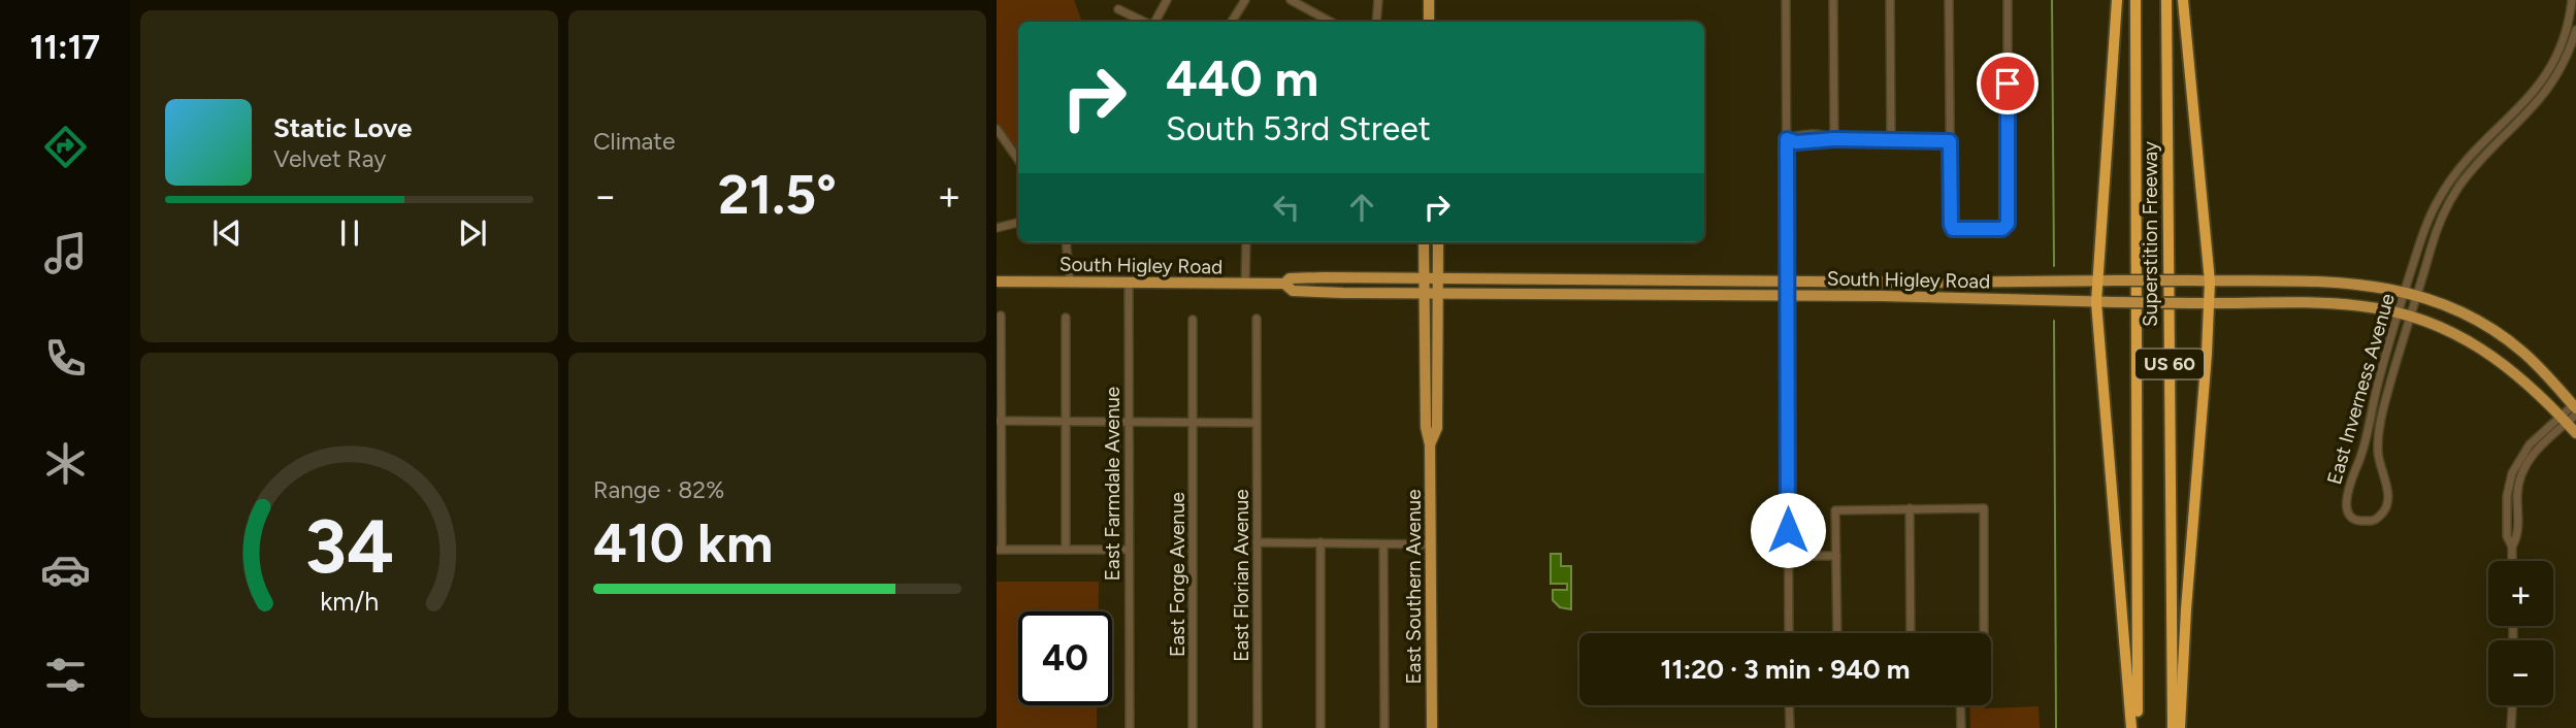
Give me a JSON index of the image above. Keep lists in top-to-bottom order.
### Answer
{
  "streets": {
    "highway": ["Superstition Freeway", "US 60"],
    "main road": ["South Higley Road", "East Southern Avenue"],
    "street": [
      "East Inverness Avenue",
      "East Farmdale Avenue",
      "East Forge Avenue",
      "East Florian Avenue"
    ]
  },
  "crossings": [
    ["South Higley Road", "East Inverness Avenue"],
    ["South Higley Road", "East Farmdale Avenue"],
    ["South Higley Road", "East Southern Avenue"]
  ],
  "page": {
    "tabs": "11:17",
    "tile": [
      "Climate",
      ["Range · 82%", "410 km"]
    ],
    "turn": ["440 m", "South 53rd Street"],
    "song": ["Static Love", "Velvet Ray"],
    "heat": ["−", "21.5°", "+"],
    "map_buttons": ["+", "−"],
    "limit": "40",
    "trip": "11:20 · 3 min · 940 m",
    "gauge": ["34", "km/h"]
  }
}
